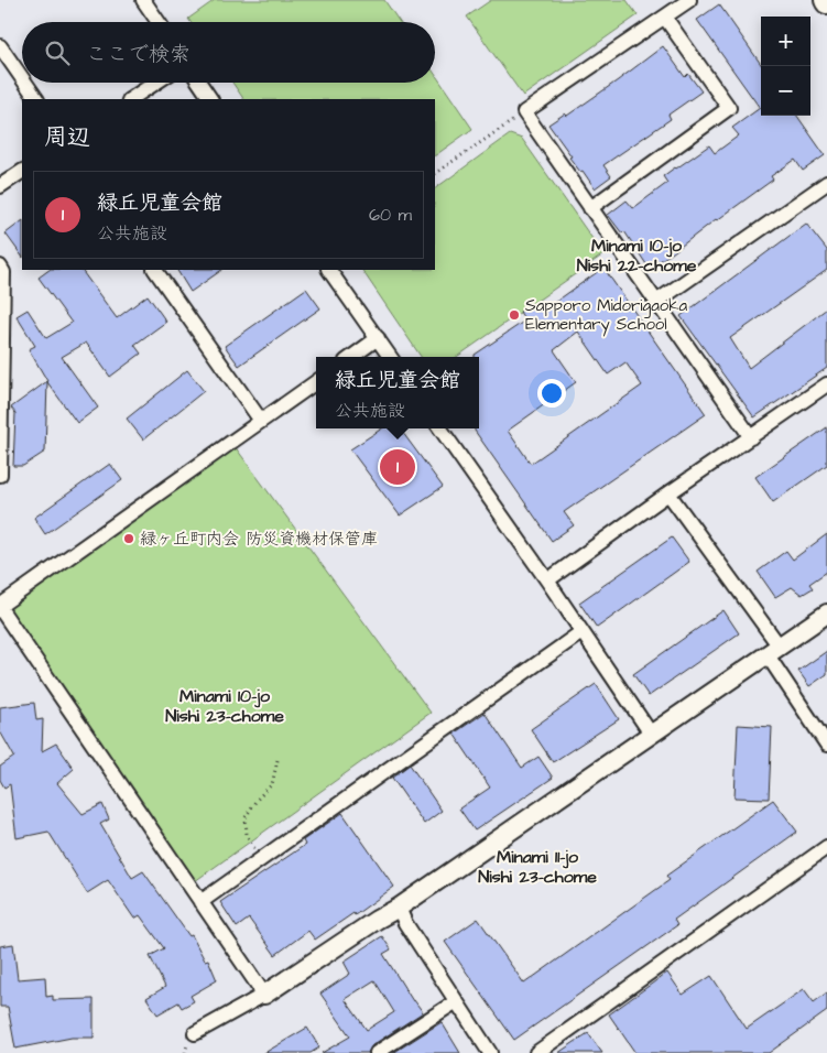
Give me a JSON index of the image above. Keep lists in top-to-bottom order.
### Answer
{
  "districts": ["Minami 10-jo Nishi 22-chome", "Minami 10-jo Nishi 23-chome", "Minami 11-jo Nishi 23-chome"],
  "places": ["Sapporo Midorigaoka Elementary School", "緑ヶ丘町内会 防災資機材保管庫"],
  "page": {
    "map_buttons": ["+", "−"],
    "search": "ここで検索",
    "heading": "周辺",
    "list": [
      {
        "mark": "1",
        "name": "緑丘児童会館",
        "note": "公共施設",
        "value": "60 m"
      }
    ],
    "popup": ["緑丘児童会館", "公共施設"],
    "pins": "1"
  }
}
